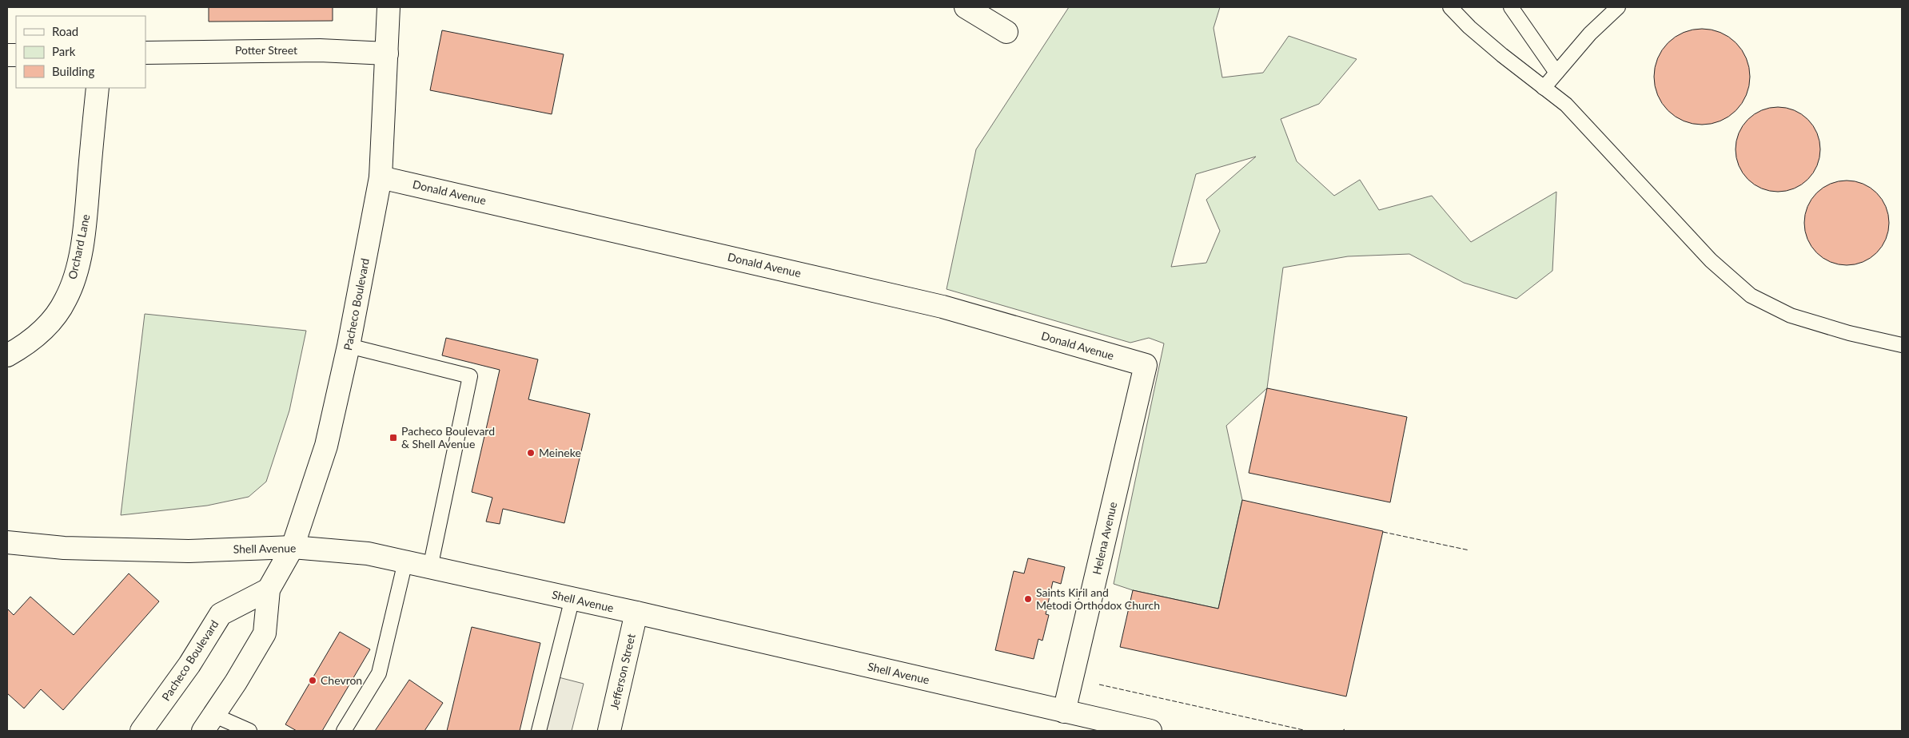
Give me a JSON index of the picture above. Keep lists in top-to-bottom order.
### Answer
{
  "streets": {
    "street": [
      "Potter Street",
      "Donald Avenue",
      "Orchard Lane",
      "Pacheco Boulevard",
      "Helena Avenue",
      "Shell Avenue",
      "Jefferson Street"
    ]
  },
  "crossings": [
    ["Potter Street", "Pacheco Boulevard"],
    ["Donald Avenue", "Pacheco Boulevard"],
    ["Donald Avenue", "Helena Avenue"],
    ["Pacheco Boulevard", "Shell Avenue"],
    ["Helena Avenue", "Shell Avenue"],
    ["Shell Avenue", "Jefferson Street"]
  ],
  "places": {
    "transit": ["Pacheco Boulevard & Shell Avenue"],
    "other": ["Meineke", "Saints Kiril and Metodi Orthodox Church", "Chevron"]
  },
  "legend": ["Road", "Park", "Building"]
}
